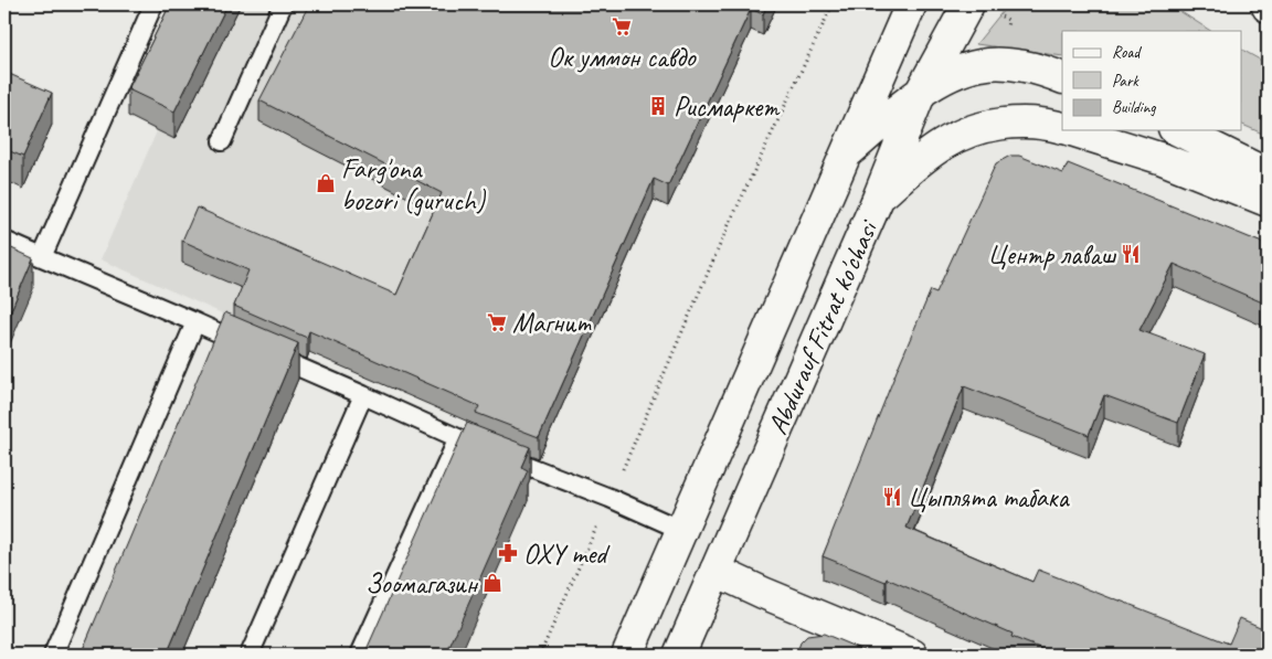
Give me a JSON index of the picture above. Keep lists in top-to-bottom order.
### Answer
{
  "streets": {
    "main road": ["Abdurauf Fitrat ko'chasi"]
  },
  "places": {
    "supermarket": ["Ок уммон савдо", "Магнит"],
    "building": ["Рисмаркет"],
    "shop": ["Farg'ona bozori (guruch)", "Зоомагазин"],
    "restaurant": ["Центр лаваш", "Цыплята табака"],
    "pharmacy": ["OXY med"]
  },
  "legend": ["Road", "Park", "Building"]
}
